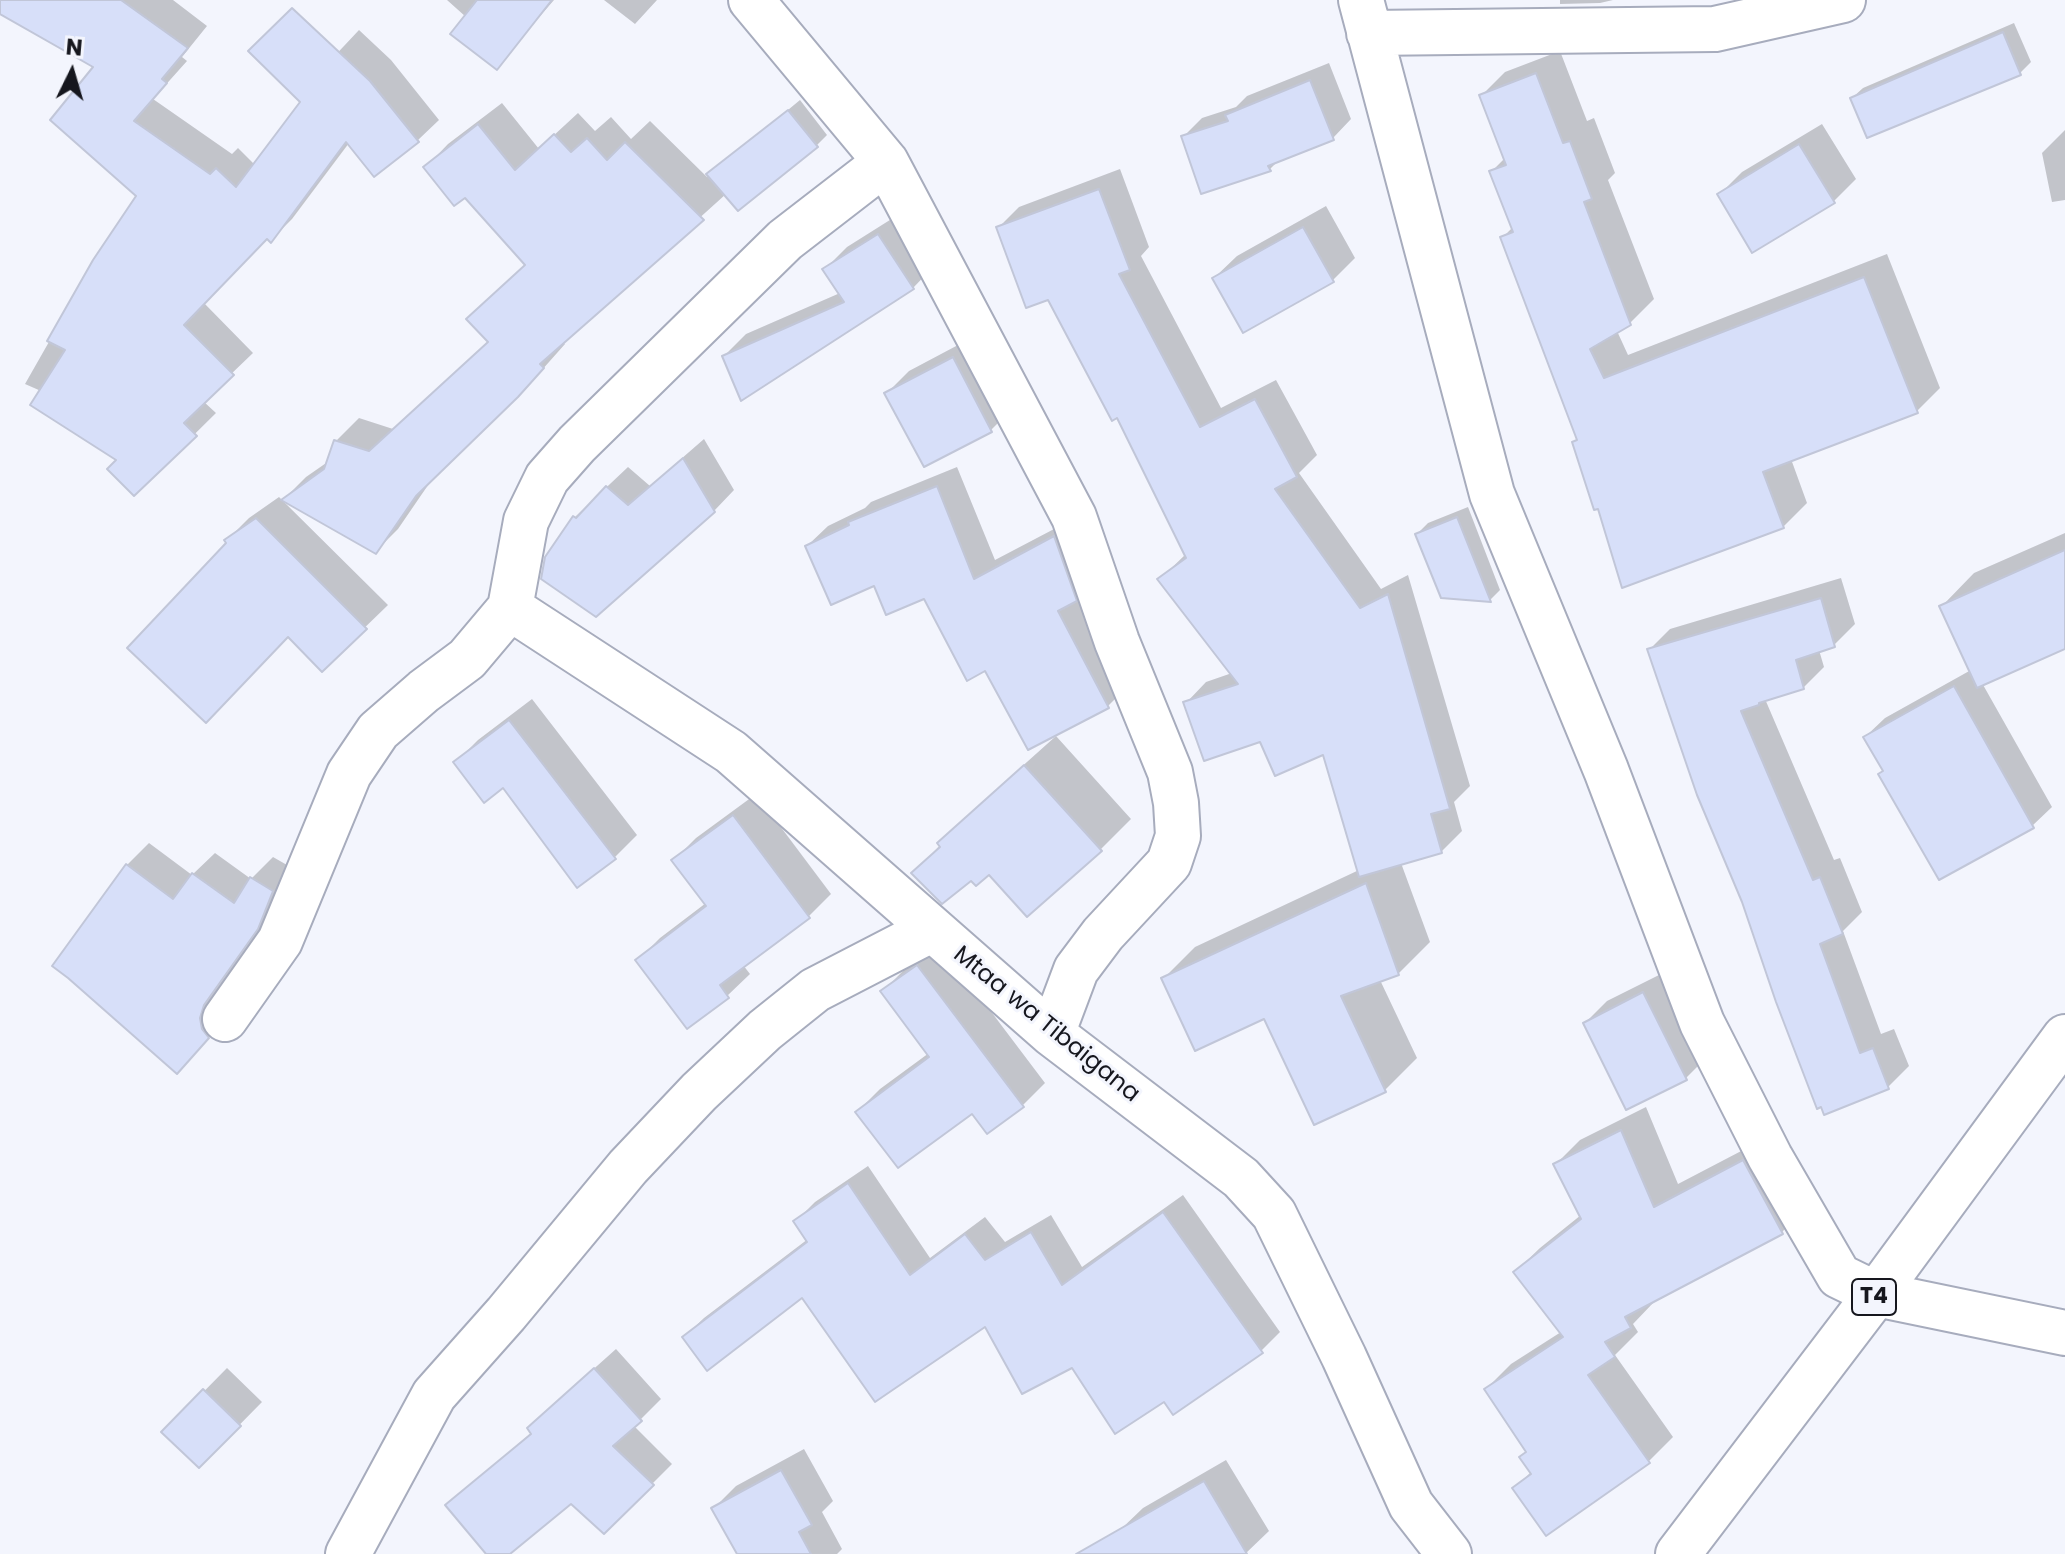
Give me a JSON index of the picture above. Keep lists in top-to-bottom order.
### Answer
{
  "streets": {
    "main road": ["Mtaa wa Tibaigana", "T4"]
  },
  "north": "top"
}
